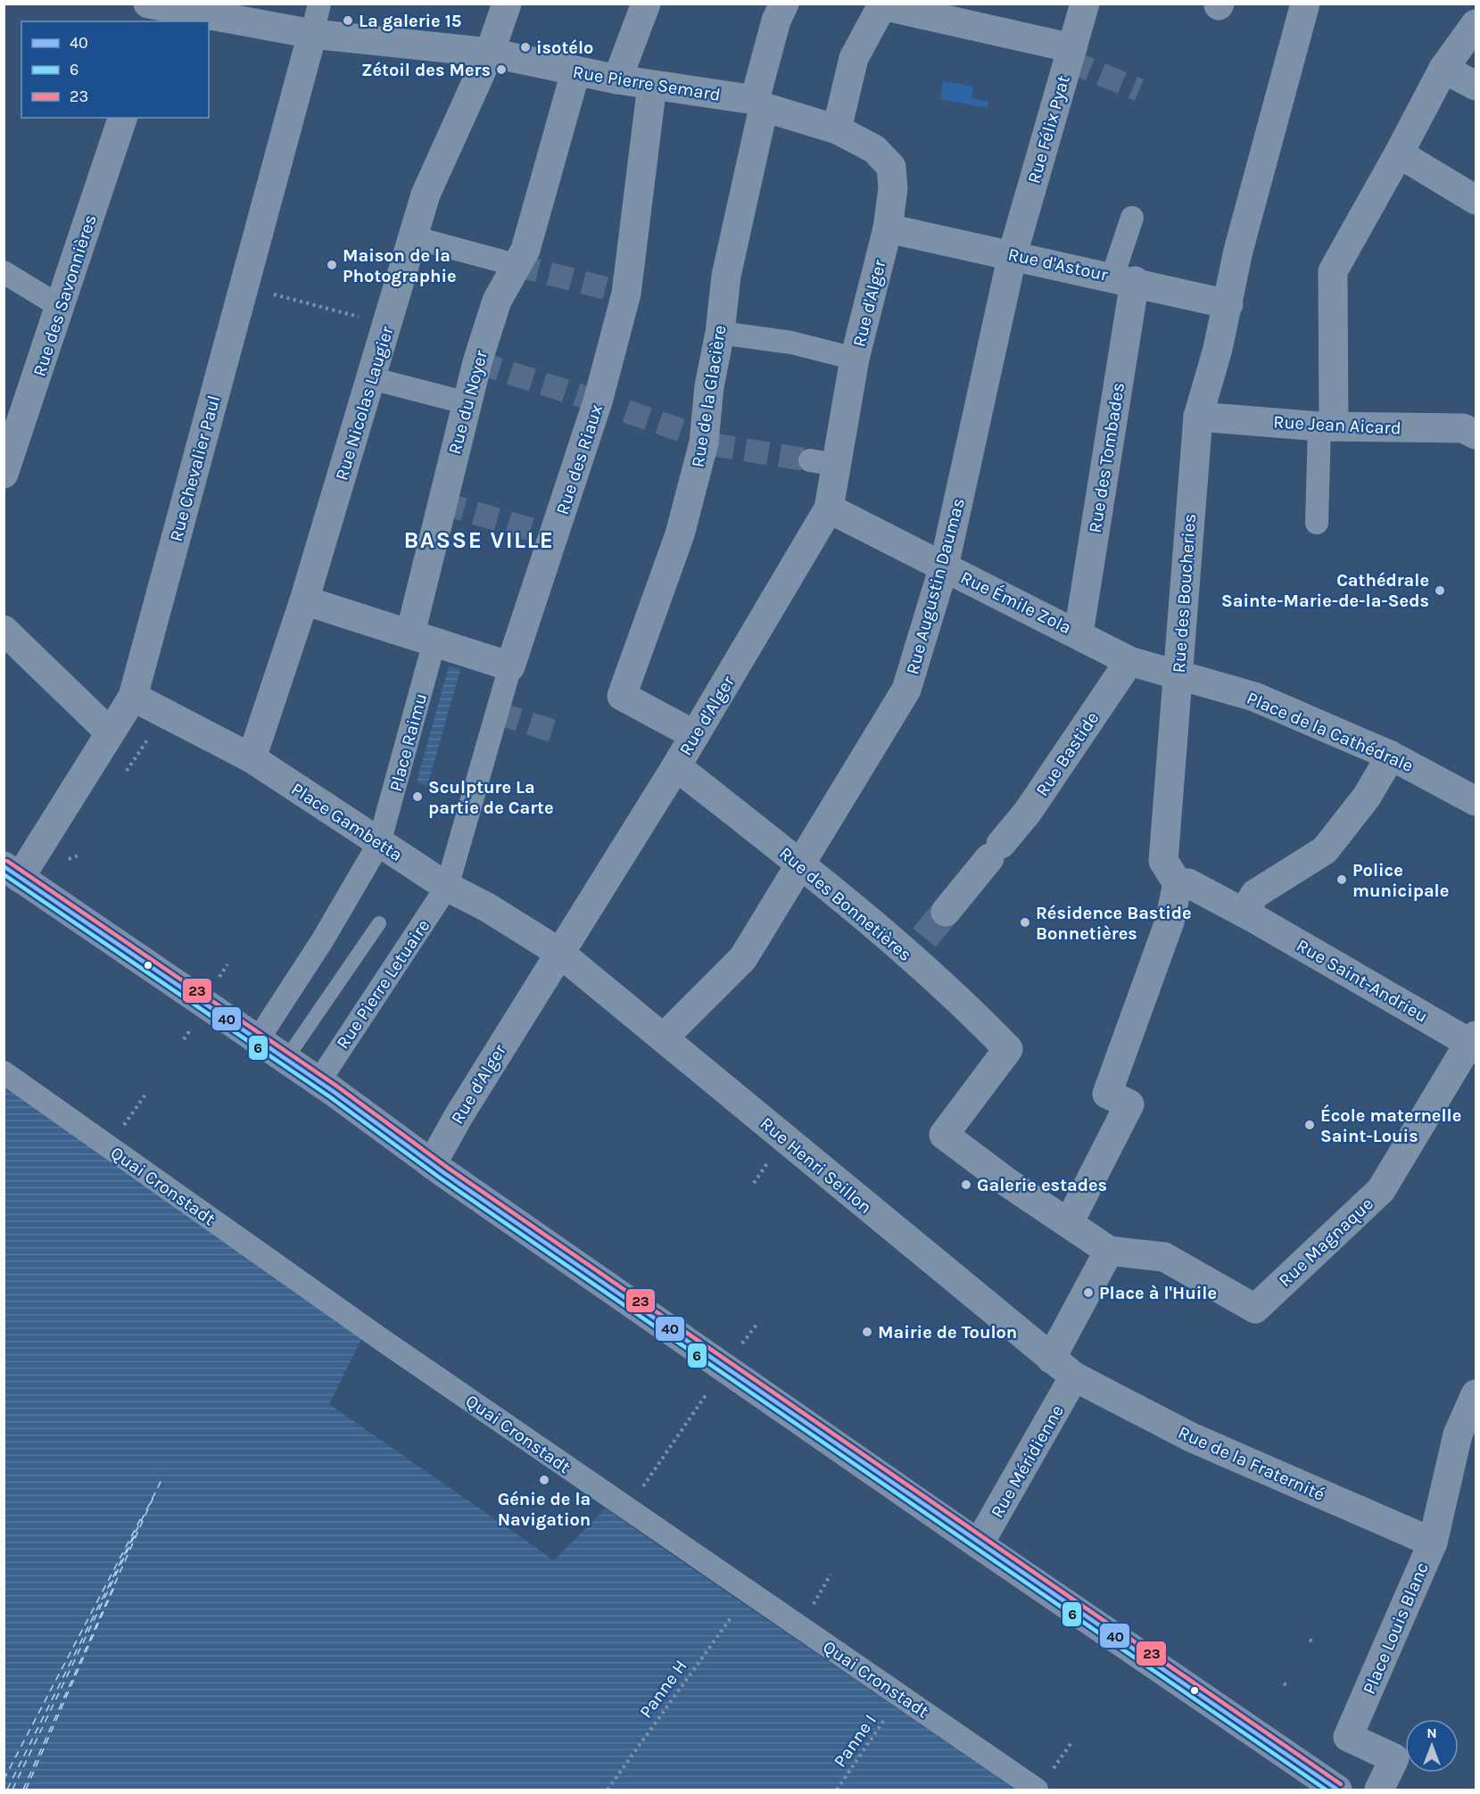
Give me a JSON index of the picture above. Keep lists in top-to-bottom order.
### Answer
{
  "streets": {
    "street": [
      "Rue Pierre Semard",
      "Rue Félix Pyat",
      "Rue d'Astour",
      "Rue des Savonnières",
      "Rue d'Alger",
      "Rue de la Glacière",
      "Rue du Noyer",
      "Rue Nicolas Laugier",
      "Rue Jean Aicard",
      "Rue des Tombades",
      "Rue des Riaux",
      "Rue Chevalier Paul",
      "Rue Augustin Daumas",
      "Rue des Boucheries",
      "Rue Émile Zola",
      "Place de la Cathédrale",
      "Place Raimu",
      "Rue Bastide",
      "Place Gambetta",
      "Rue des Bonnetières",
      "Rue Saint-Andrieu",
      "Rue Pierre Letuaire",
      "Rue Henri Seillon",
      "Quai Cronstadt",
      "Rue Magnaque",
      "Rue Méridienne",
      "Rue de la Fraternité",
      "Place Louis Blanc"
    ],
    "path": ["Panne H", "Panne I"]
  },
  "crossings": [
    ["Rue Pierre Semard", "Rue d'Alger"],
    ["Rue Pierre Semard", "Rue de la Glacière"],
    ["Rue Pierre Semard", "Rue du Noyer"],
    ["Rue Pierre Semard", "Rue Nicolas Laugier"],
    ["Rue Pierre Semard", "Rue des Riaux"],
    ["Rue Pierre Semard", "Rue Chevalier Paul"],
    ["Rue Félix Pyat", "Rue d'Astour"],
    ["Rue Félix Pyat", "Rue Augustin Daumas"],
    ["Rue d'Astour", "Rue d'Alger"],
    ["Rue d'Astour", "Rue des Tombades"],
    ["Rue d'Astour", "Rue Augustin Daumas"],
    ["Rue d'Astour", "Rue des Boucheries"],
    ["Rue d'Alger", "Rue de la Glacière"],
    ["Rue d'Alger", "Rue Émile Zola"],
    ["Rue d'Alger", "Place Gambetta"],
    ["Rue d'Alger", "Rue des Bonnetières"],
    ["Rue d'Alger", "Rue Henri Seillon"],
    ["Rue du Noyer", "Place Raimu"],
    ["Rue Nicolas Laugier", "Place Gambetta"],
    ["Rue Jean Aicard", "Rue des Boucheries"],
    ["Rue des Tombades", "Rue Émile Zola"],
    ["Rue des Riaux", "Place Gambetta"],
    ["Rue des Riaux", "Rue Pierre Letuaire"],
    ["Rue Chevalier Paul", "Place Gambetta"],
    ["Rue Augustin Daumas", "Rue Émile Zola"],
    ["Rue Augustin Daumas", "Rue des Bonnetières"],
    ["Rue Augustin Daumas", "Rue Henri Seillon"],
    ["Rue des Boucheries", "Rue Émile Zola"],
    ["Rue des Boucheries", "Place de la Cathédrale"],
    ["Rue des Boucheries", "Rue Saint-Andrieu"],
    ["Rue Émile Zola", "Place de la Cathédrale"],
    ["Rue Émile Zola", "Rue Bastide"],
    ["Place Raimu", "Place Gambetta"],
    ["Place Gambetta", "Rue Pierre Letuaire"],
    ["Place Gambetta", "Rue Henri Seillon"],
    ["Rue Saint-Andrieu", "Rue Magnaque"],
    ["Rue Henri Seillon", "Rue Méridienne"],
    ["Rue Henri Seillon", "Rue de la Fraternité"],
    ["Rue Méridienne", "Rue de la Fraternité"],
    ["Rue de la Fraternité", "Place Louis Blanc"]
  ],
  "districts": ["BASSE VILLE"],
  "places": [
    "La galerie 15",
    "isotélo",
    "Zétoil des Mers",
    "Maison de la Photographie",
    "Cathédrale Sainte-Marie-de-la-Seds",
    "Sculpture La partie de Carte",
    "Police municipale",
    "Résidence Bastide Bonnetières",
    "École maternelle Saint-Louis",
    "Galerie estades",
    "Place à l'Huile",
    "Mairie de Toulon",
    "Génie de la Navigation"
  ],
  "lines": ["transit line 23", "transit line 40", "transit line 6"],
  "legend": ["40", "6", "23"],
  "north": "top"
}
